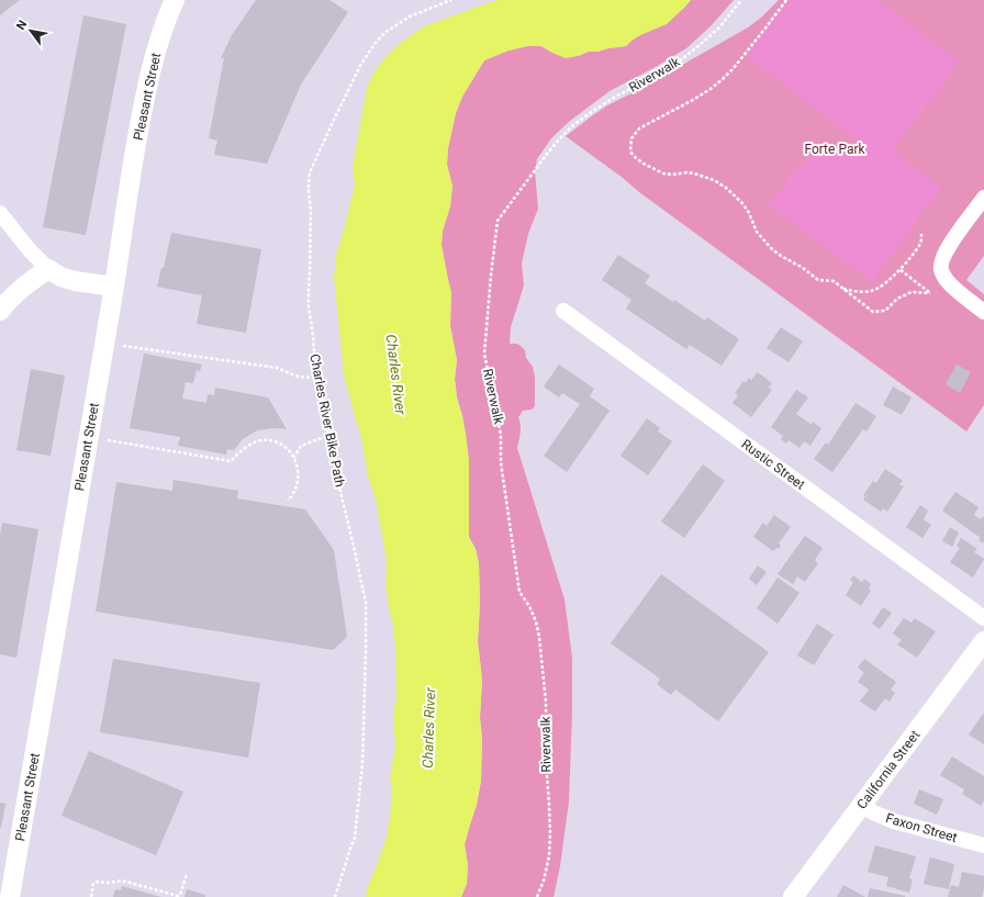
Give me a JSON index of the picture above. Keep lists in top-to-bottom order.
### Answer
{
  "streets": {
    "street": [
      "Pleasant Street",
      "Rustic Street",
      "California Street",
      "Faxon Street"
    ],
    "path": ["Riverwalk", "Charles River Bike Path"]
  },
  "crossings": [
    ["California Street", "Faxon Street"]
  ],
  "water": ["Charles River"],
  "parks": ["Forte Park"],
  "north": "top left"
}
